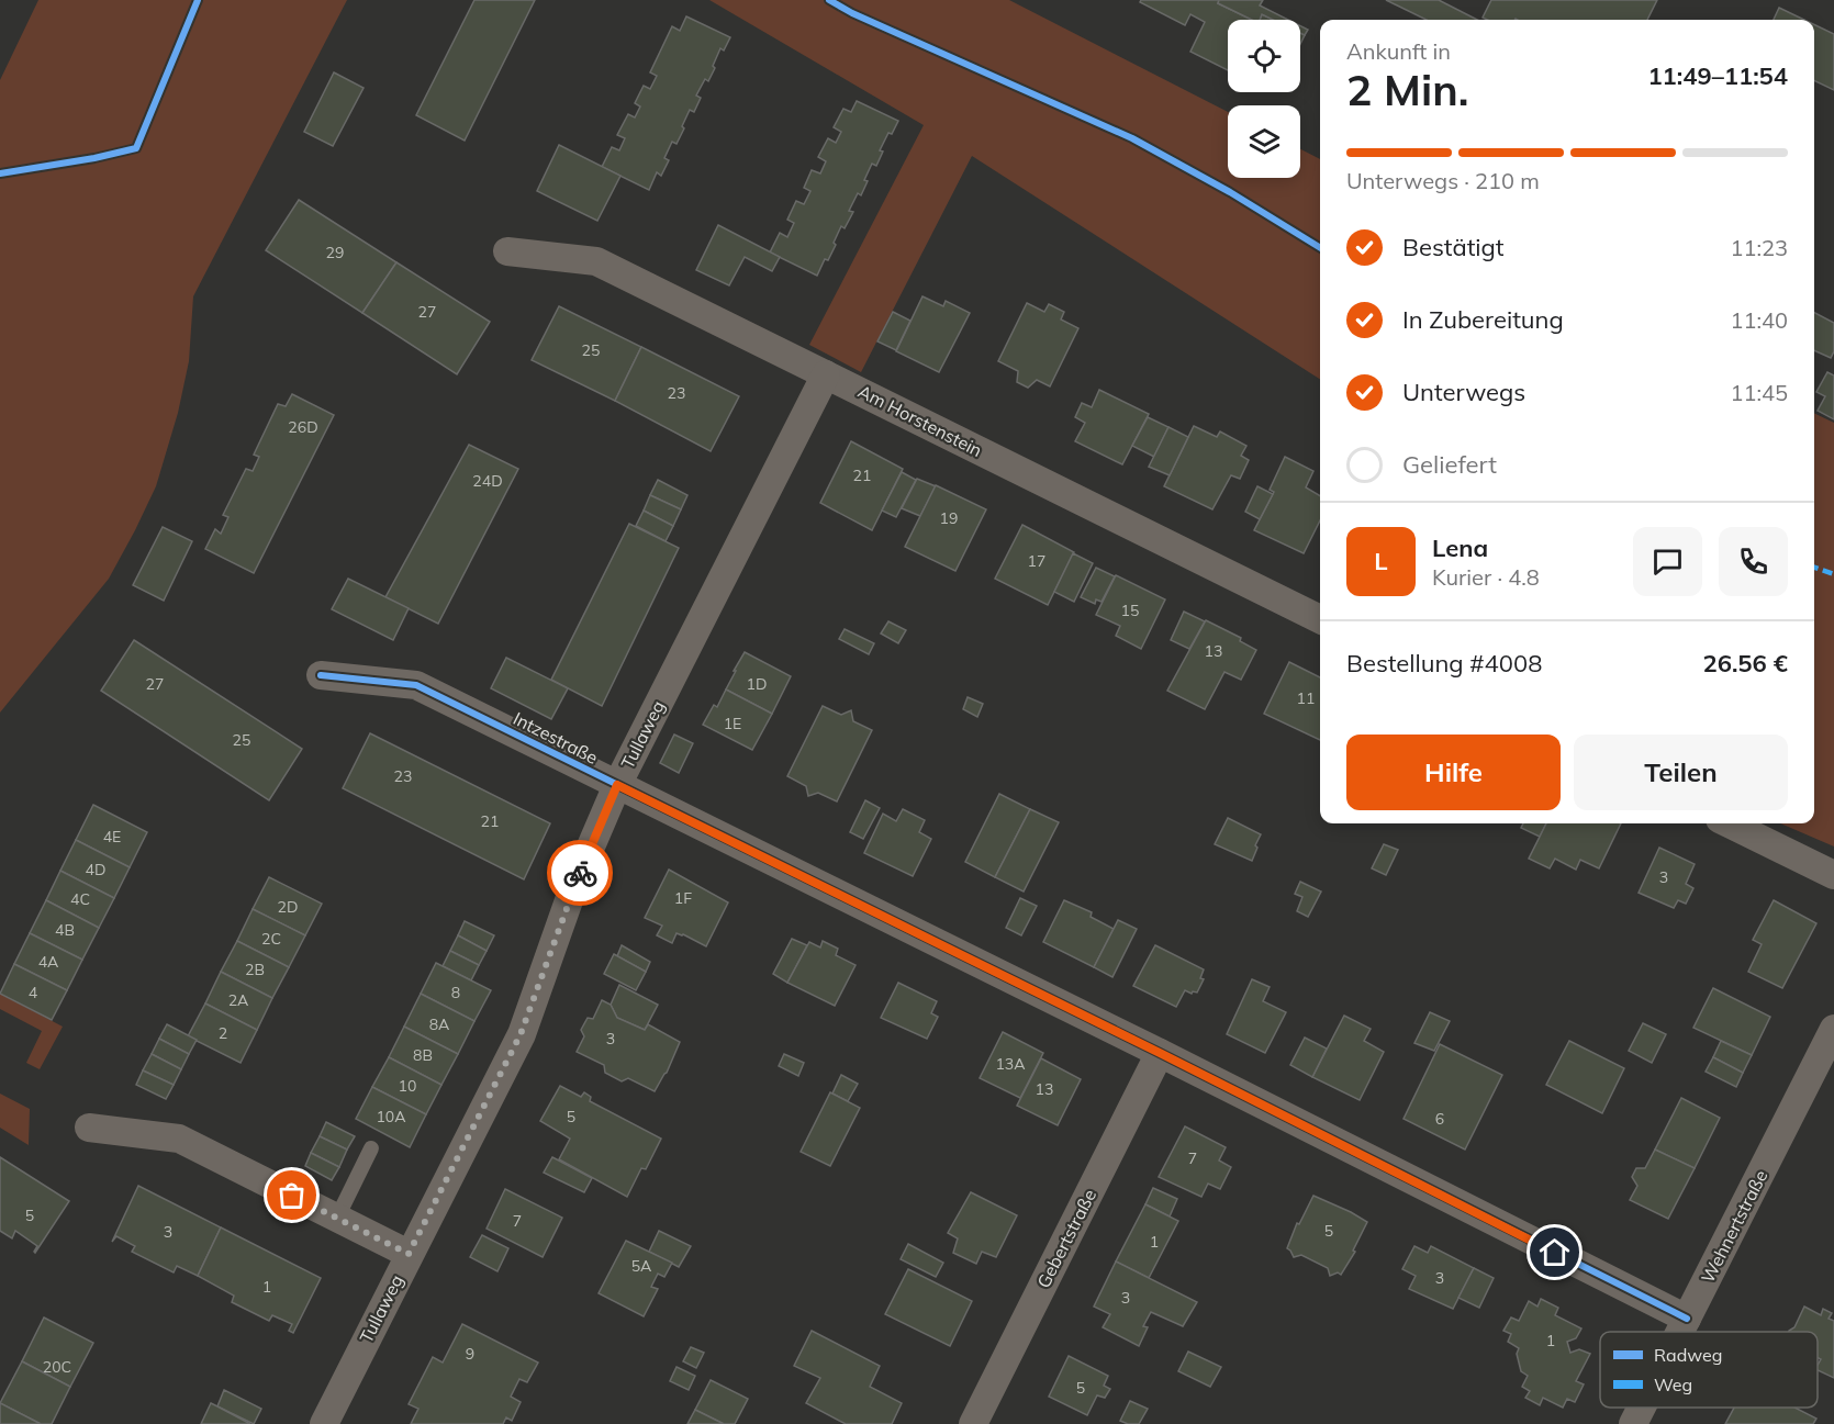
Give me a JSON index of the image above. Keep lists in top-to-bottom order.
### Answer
{
  "streets": {
    "street": [
      "Am Horstenstein",
      "Tullaweg",
      "Intzestraße",
      "Wehnertstraße",
      "Gebertstraße"
    ]
  },
  "crossings": [
    ["Am Horstenstein", "Tullaweg"],
    ["Tullaweg", "Intzestraße"],
    ["Intzestraße", "Wehnertstraße"],
    ["Intzestraße", "Gebertstraße"]
  ],
  "house_numbers": [
    "29",
    "27",
    "25",
    "23",
    "26D",
    "21",
    "24D",
    "19",
    "17",
    "15",
    "13",
    "27",
    "1D",
    "11",
    "1E",
    "25",
    "23",
    "21",
    "4E",
    "4D",
    "3",
    "1F",
    "4C",
    "2D",
    "4B",
    "2C",
    "4A",
    "2B",
    "4",
    "8",
    "2A",
    "8A",
    "2",
    "3",
    "8B",
    "13A",
    "10",
    "13",
    "10A",
    "5",
    "6",
    "7",
    "5",
    "7",
    "5",
    "3",
    "1",
    "5A",
    "3",
    "1",
    "3",
    "1",
    "9",
    "20C",
    "5"
  ],
  "legend": ["Radweg", "Weg"],
  "page": {
    "heading": ["2 Min.", "Ankunft in", "11:49–11:54"],
    "panel": [
      "Lena",
      "Kurier · 4.8",
      "Bestellung #4008",
      "26.56 €"
    ],
    "bar": "Unterwegs · 210 m",
    "list": [
      ["Bestätigt", "11:23"],
      ["In Zubereitung", "11:40"],
      ["Unterwegs", "11:45"],
      "Geliefert"
    ],
    "round": "L",
    "buttons": ["Hilfe", "Teilen"]
  }
}
